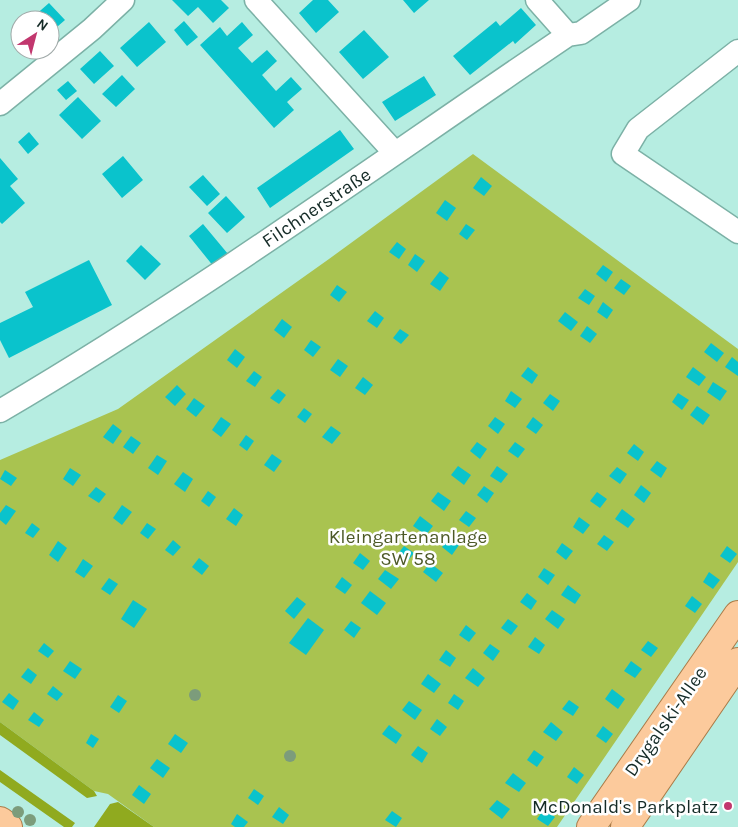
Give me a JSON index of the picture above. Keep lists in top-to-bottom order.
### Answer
{
  "streets": {
    "main road": ["Drygalski-Allee"],
    "street": ["Filchnerstraße"]
  },
  "parks": ["Kleingartenanlage SW 58"],
  "places": ["McDonald's Parkplatz"],
  "north": "top right"
}
